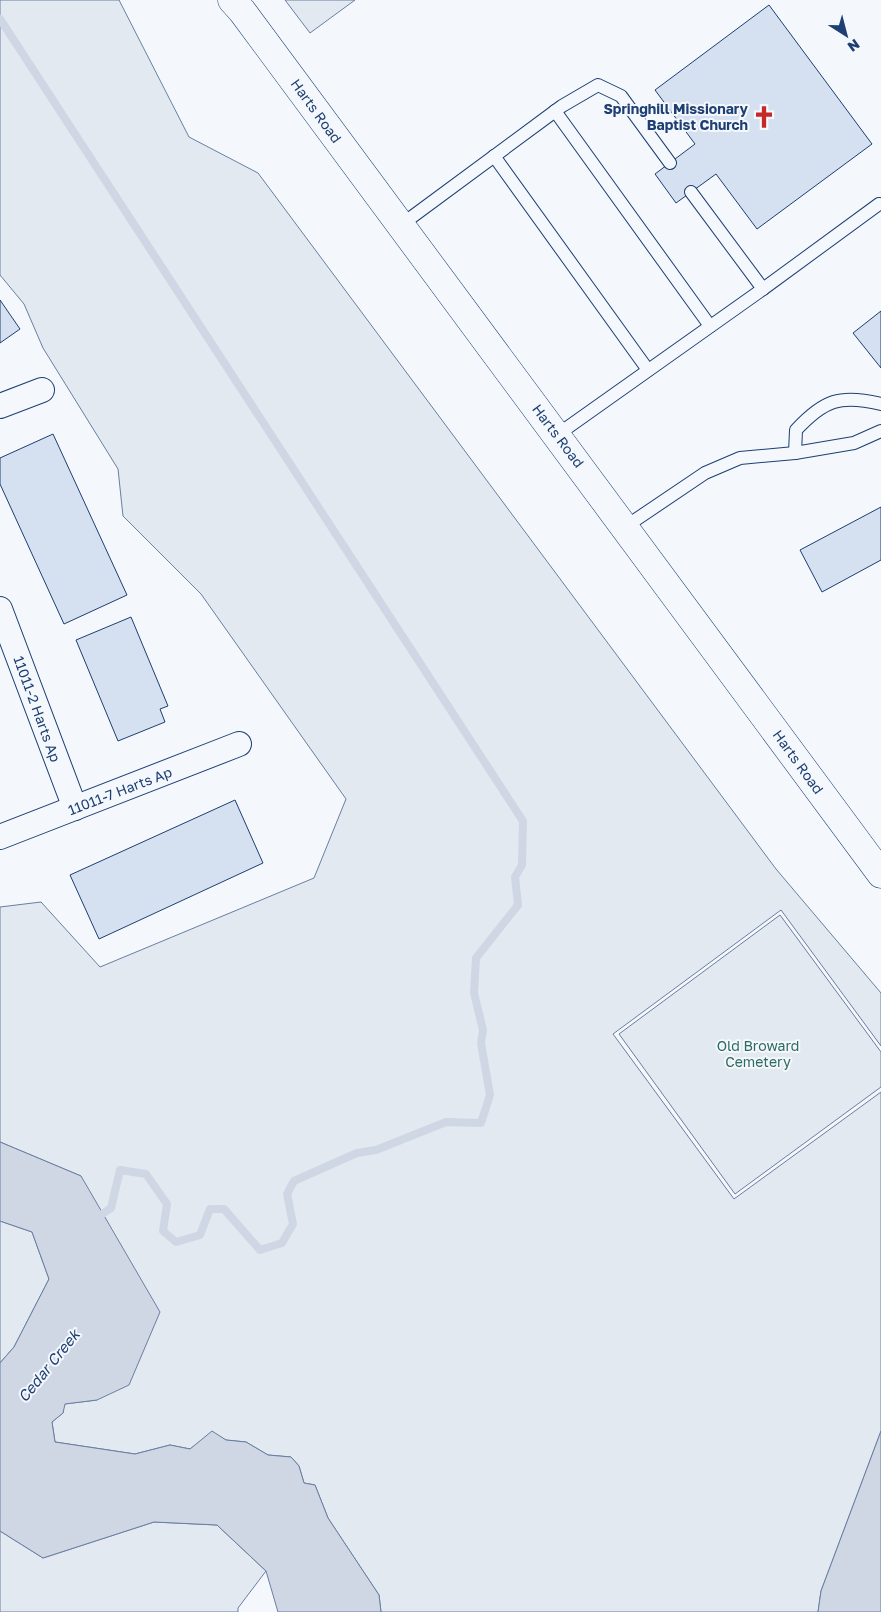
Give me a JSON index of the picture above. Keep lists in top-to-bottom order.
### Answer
{
  "streets": {
    "street": ["Harts Road", "11011-2 Harts Ap", "11011-7 Harts Ap"]
  },
  "crossings": [
    ["11011-2 Harts Ap", "11011-7 Harts Ap"]
  ],
  "water": ["Cedar Creek"],
  "parks": ["Old Broward Cemetery"],
  "places": {
    "church": ["Springhill Missionary Baptist Church"]
  },
  "north": "bottom right"
}
